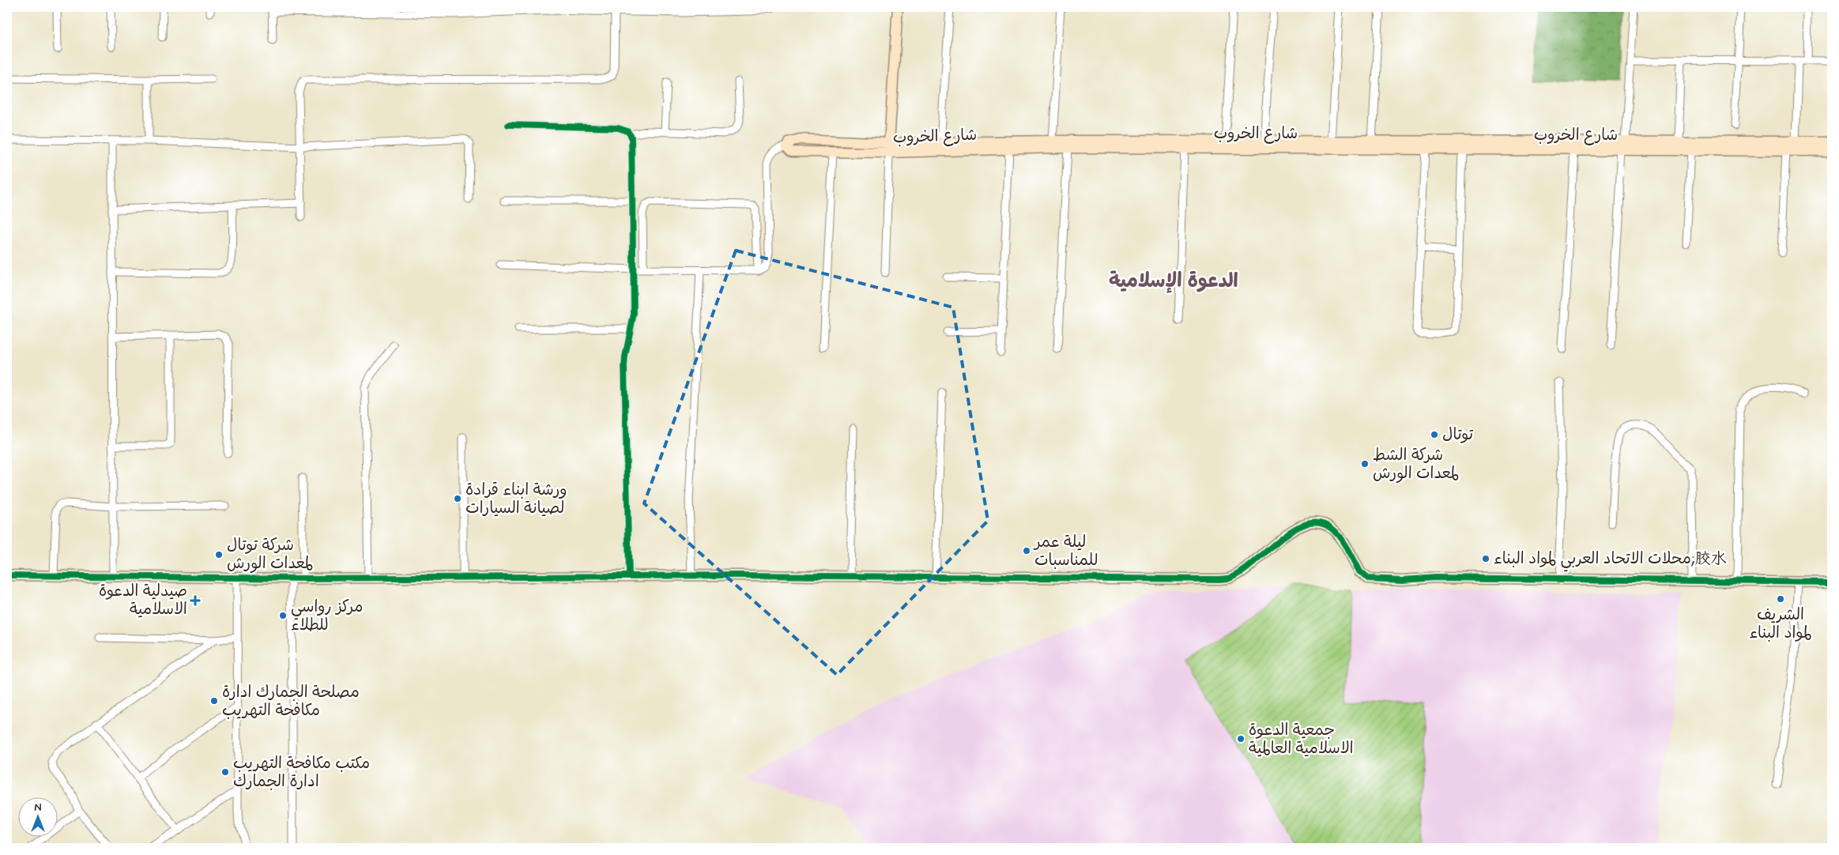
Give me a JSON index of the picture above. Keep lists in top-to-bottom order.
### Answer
{
  "streets": {
    "main road": ["شارع الخروب"]
  },
  "districts": ["الدعوة الإسلامية"],
  "places": {
    "other": [
      "توتال",
      "شركة الشط لمعدات الورش",
      "ورشة ابناء قرادة لصيانة السيارات",
      "ليلة عمر للمناسبات",
      "شركة توتال لمعدات الورش",
      "محلات الاتحاد العربي لمواد البناء;胶水",
      "الشريف لمواد البناء",
      "مركز رواسي للطلاء",
      "مصلحة الجمارك ادارة مكافحة التهريب",
      "جمعية الدعوة الاسلامية العالمية",
      "مكتب مكافحة التهريب ادارة الجمارك"
    ],
    "health": ["صيدلية الدعوة الاسلامية"]
  },
  "north": "top"
}
